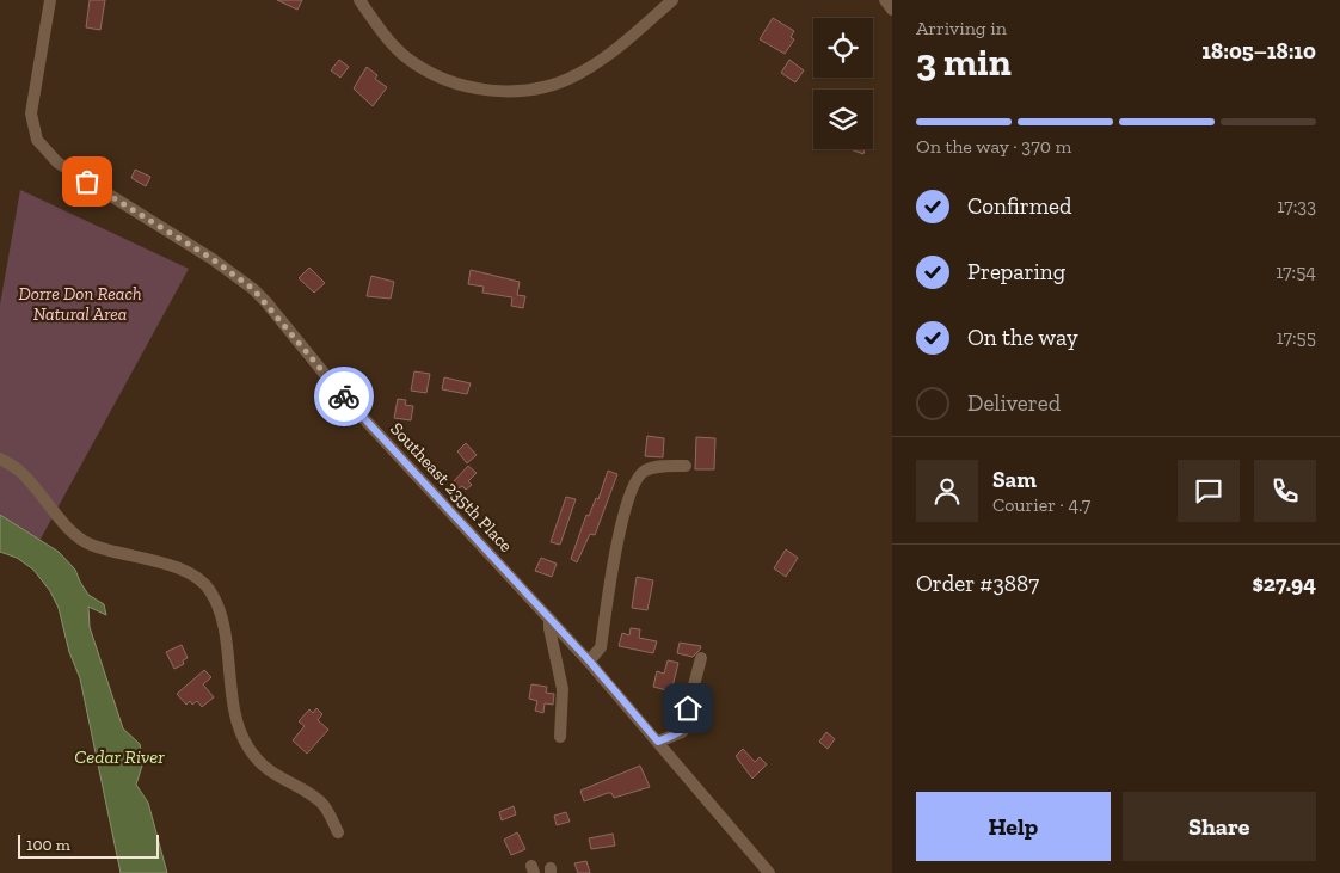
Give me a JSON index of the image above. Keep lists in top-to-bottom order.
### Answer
{
  "streets": {
    "street": ["Southeast 235th Place"]
  },
  "water": ["Cedar River"],
  "parks": ["Dorre Don Reach Natural Area"],
  "scale_bar": "100 m",
  "page": {
    "heading": ["3 min", "Arriving in", "18:05–18:10"],
    "panel": [
      "Sam",
      "Courier · 4.7",
      "Order #3887",
      "$27.94"
    ],
    "bar": "On the way · 370 m",
    "list": [
      ["Confirmed", "17:33"],
      ["Preparing", "17:54"],
      ["On the way", "17:55"],
      "Delivered"
    ],
    "buttons": ["Help", "Share"],
    "scale": "100 m"
  }
}
